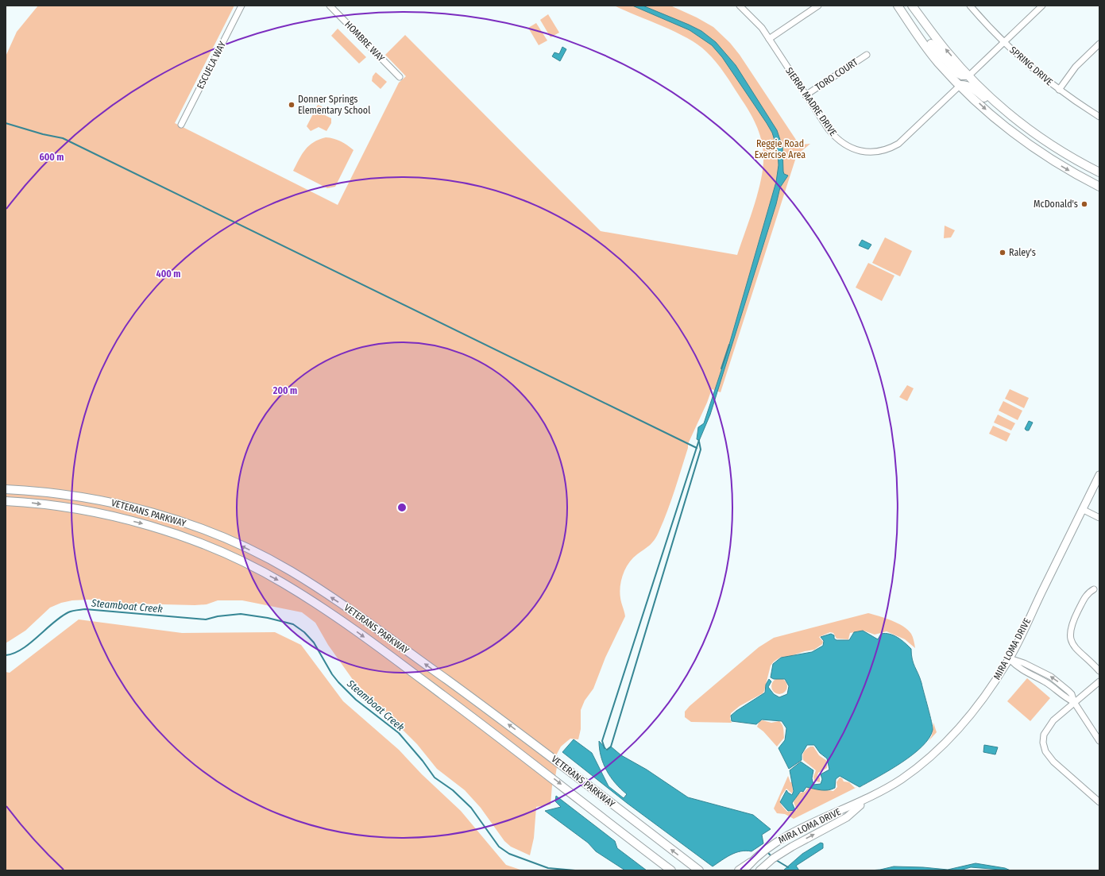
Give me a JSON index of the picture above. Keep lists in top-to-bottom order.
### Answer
{
  "streets": {
    "main road": ["VETERANS PARKWAY", "MIRA LOMA DRIVE"],
    "street": [
      "HOMBRE WAY",
      "ESCUELA WAY",
      "SPRING DRIVE",
      "TORO COURT",
      "SIERRA MADRE DRIVE"
    ]
  },
  "crossings": [
    ["TORO COURT", "SIERRA MADRE DRIVE"]
  ],
  "water": ["Steamboat Creek"],
  "parks": ["Reggie Road Exercise Area"],
  "places": ["Donner Springs Elementary School", "McDonald's", "Raley's"],
  "rings": ["600 m", "400 m", "200 m"]
}
